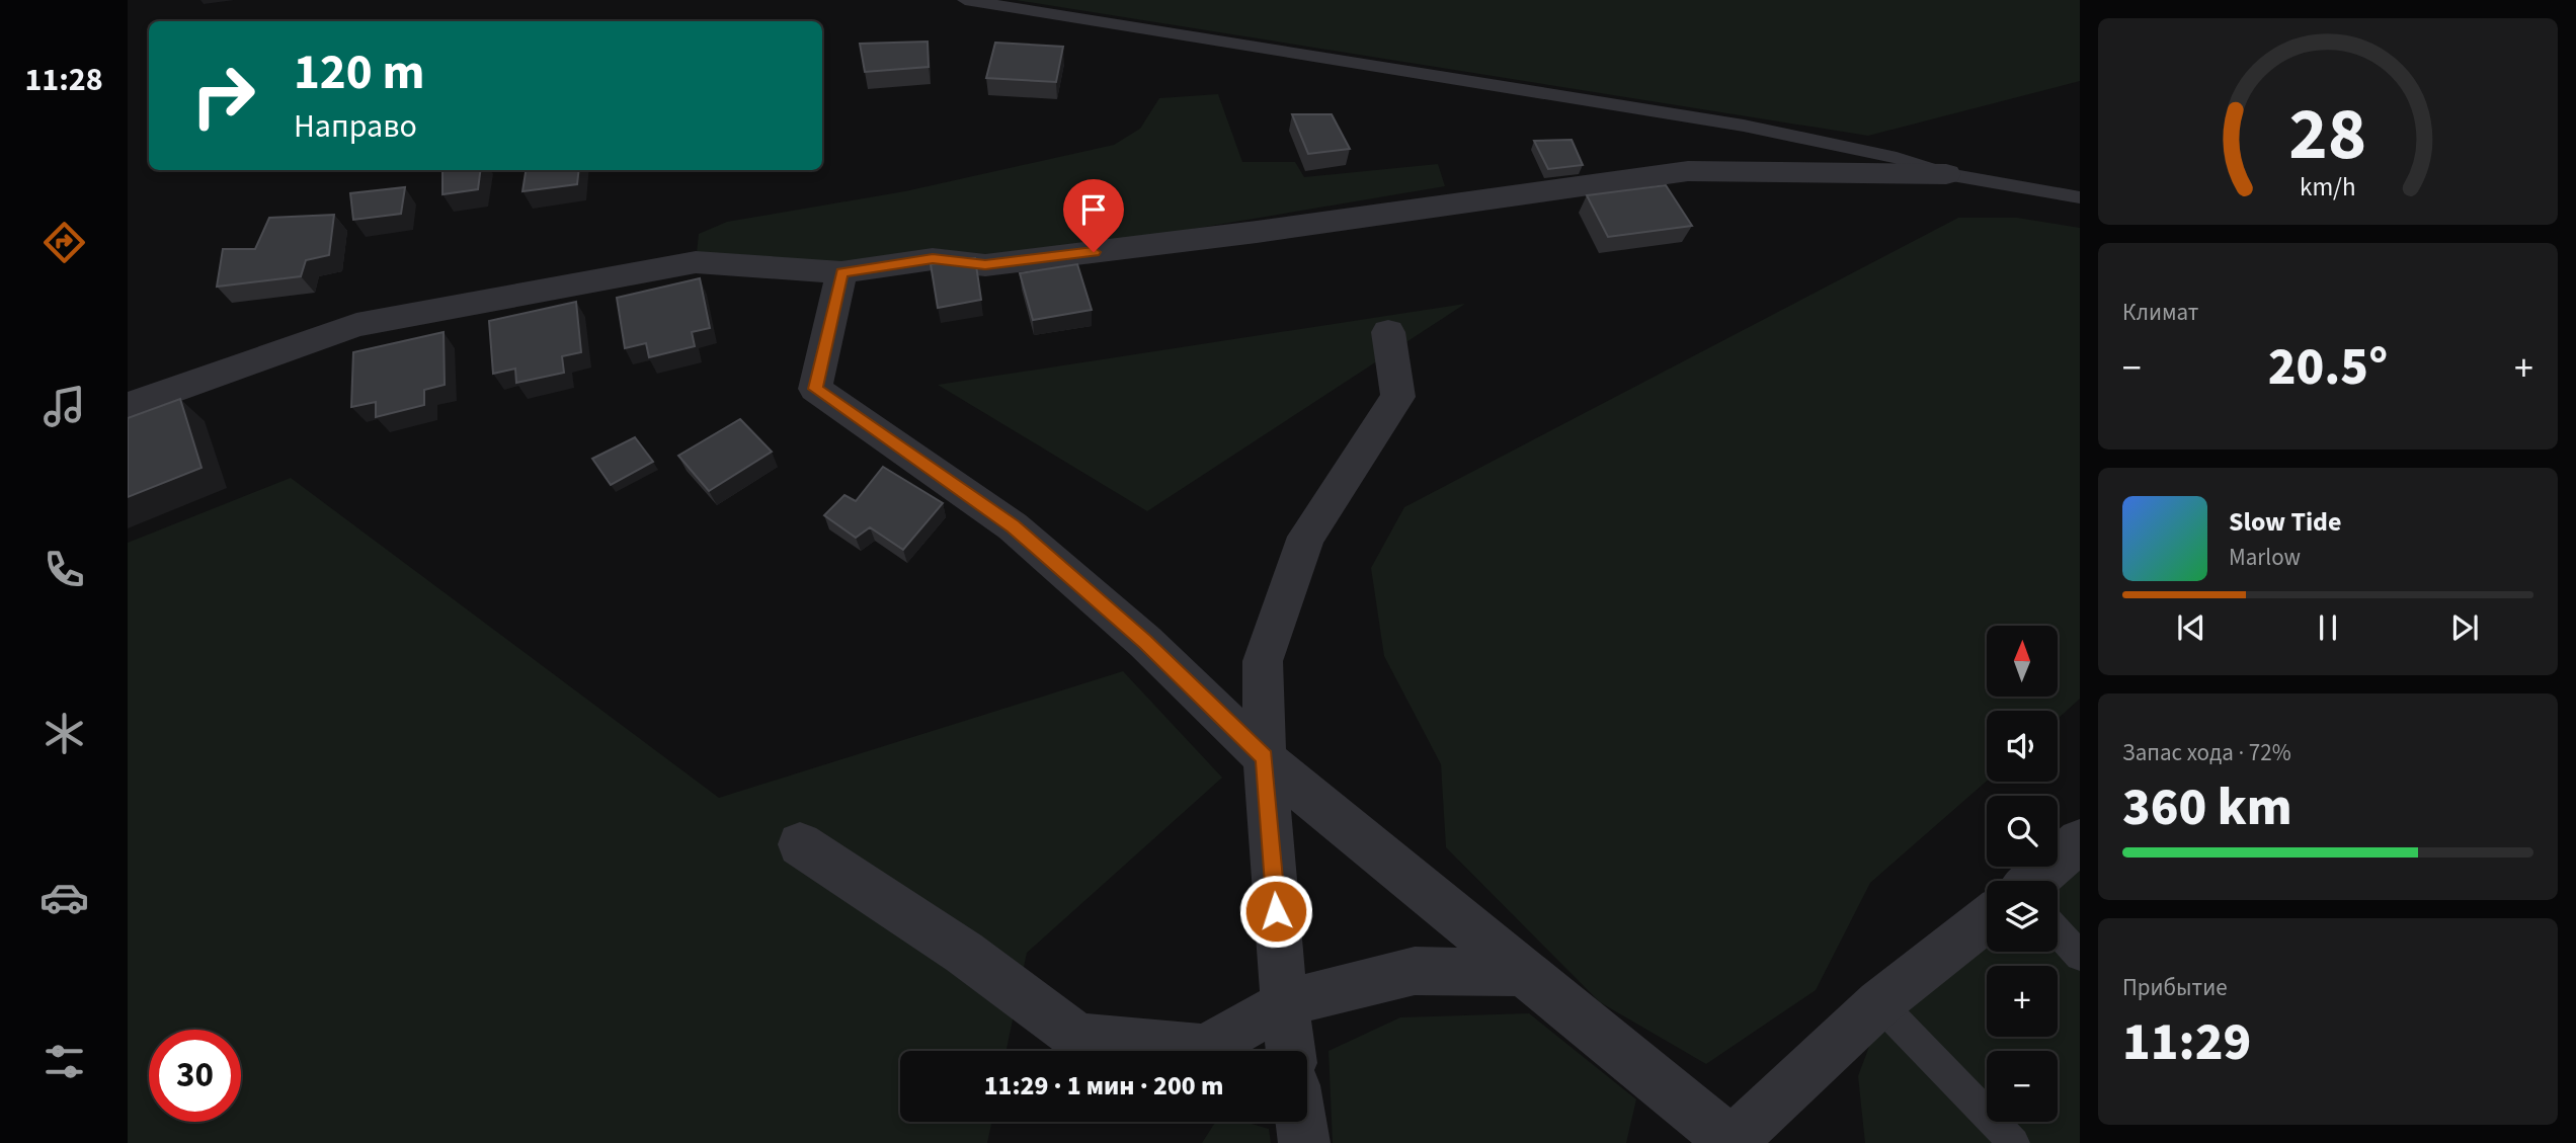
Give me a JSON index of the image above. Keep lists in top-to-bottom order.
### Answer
{
  "north": "top",
  "page": {
    "tabs": "11:28",
    "turn": ["120 m", "Направо"],
    "tile": [
      "Климат",
      ["Запас хода · 72%", "360 km"],
      ["Прибытие", "11:29"]
    ],
    "heat": ["−", "20.5°", "+"],
    "song": ["Slow Tide", "Marlow"],
    "map_buttons": ["+", "−"],
    "limit": "30",
    "trip": "11:29 · 1 мин · 200 m",
    "gauge": ["28", "km/h"]
  }
}
